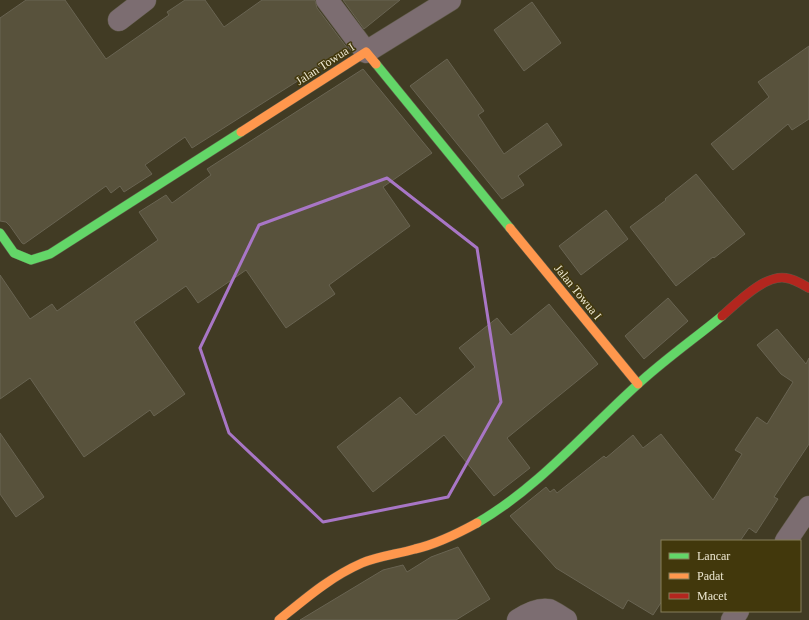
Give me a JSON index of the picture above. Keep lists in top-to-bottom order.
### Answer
{
  "streets": {
    "street": ["Jalan Towua I"]
  },
  "legend": ["Lancar", "Padat", "Macet"]
}
